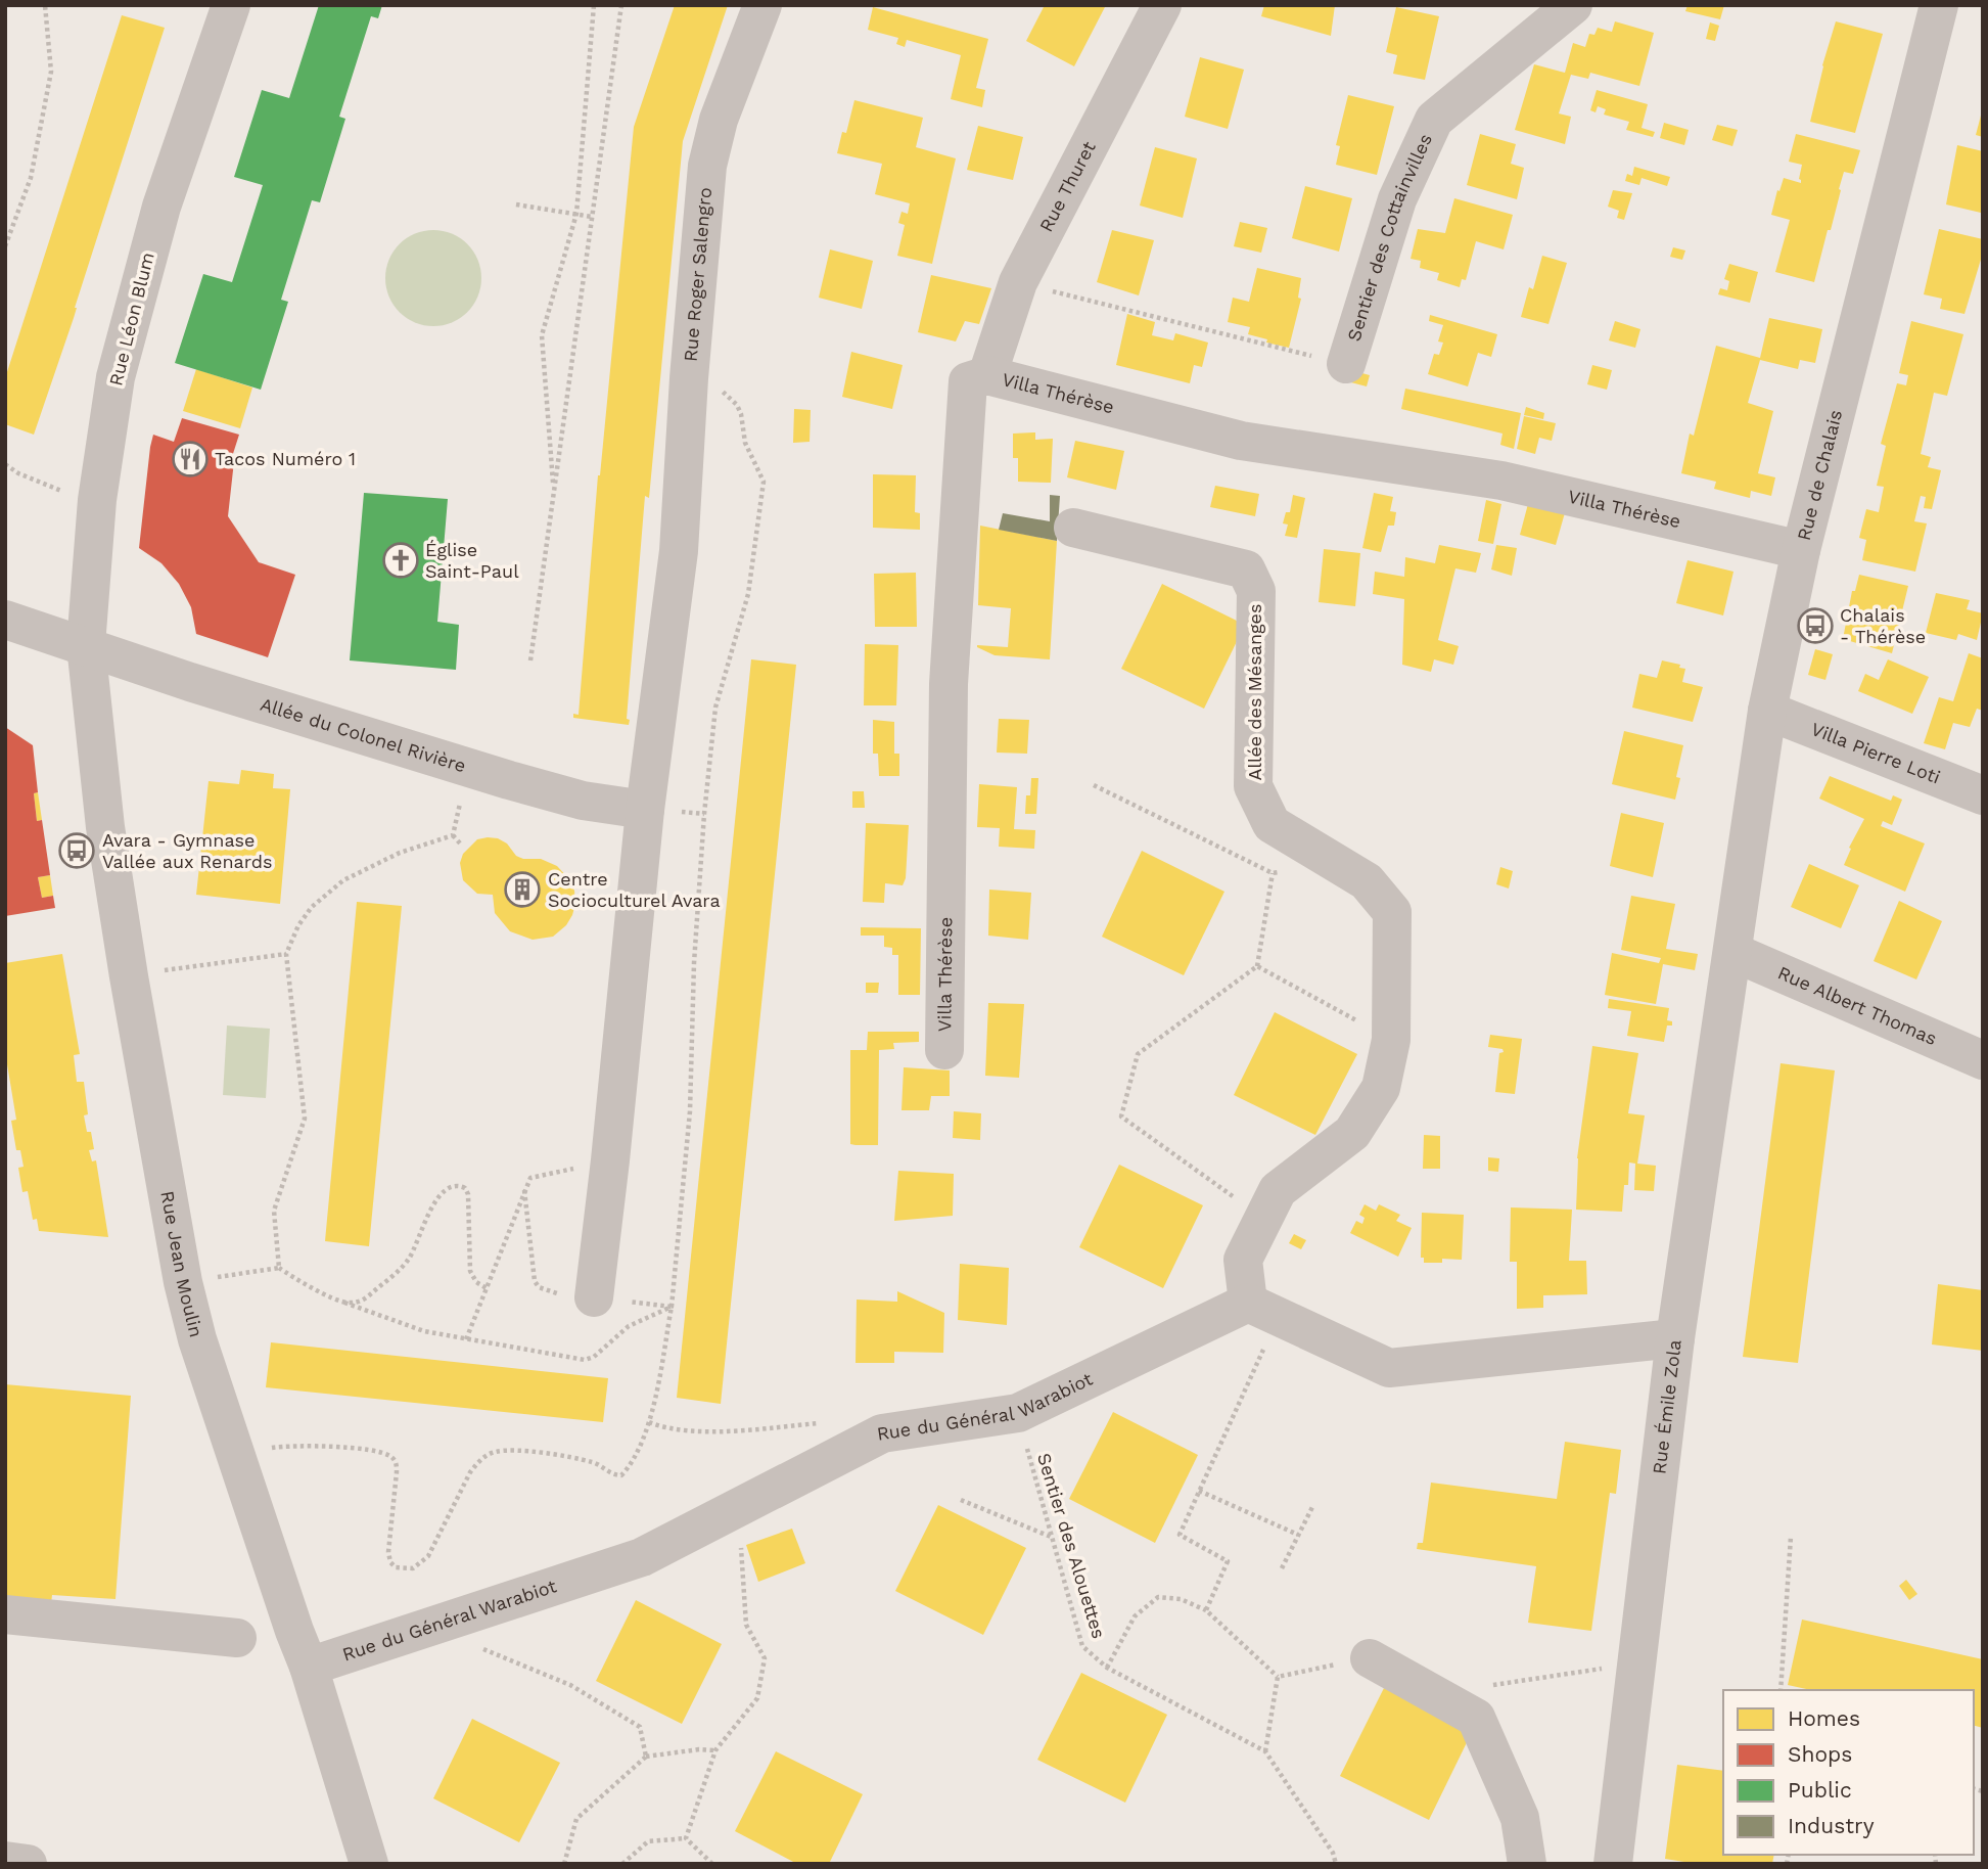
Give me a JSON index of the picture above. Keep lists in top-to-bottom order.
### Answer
{
  "streets": {
    "street": [
      "Rue Thuret",
      "Sentier des Cottainvilles",
      "Rue Roger Salengro",
      "Rue Léon Blum",
      "Villa Thérèse",
      "Rue de Chalais",
      "Allée des Mésanges",
      "Allée du Colonel Rivière",
      "Villa Pierre Loti",
      "Rue Albert Thomas",
      "Rue Jean Moulin",
      "Rue du Général Warabiot",
      "Rue Émile Zola"
    ],
    "path": ["Sentier des Alouettes"]
  },
  "crossings": [
    ["Rue Thuret", "Villa Thérèse"],
    ["Rue Roger Salengro", "Allée du Colonel Rivière"],
    ["Rue Léon Blum", "Allée du Colonel Rivière"],
    ["Rue Léon Blum", "Rue Jean Moulin"],
    ["Villa Thérèse", "Rue de Chalais"],
    ["Rue de Chalais", "Villa Pierre Loti"],
    ["Rue de Chalais", "Rue Albert Thomas"],
    ["Rue de Chalais", "Rue Émile Zola"],
    ["Allée des Mésanges", "Rue du Général Warabiot"],
    ["Allée du Colonel Rivière", "Rue Jean Moulin"],
    ["Rue Albert Thomas", "Rue Émile Zola"],
    ["Rue Jean Moulin", "Rue du Général Warabiot"],
    ["Rue du Général Warabiot", "Sentier des Alouettes"]
  ],
  "places": {
    "restaurant": ["Tacos Numéro 1"],
    "church": ["Église Saint-Paul"],
    "bus stop": ["Chalais - Thérèse", "Avara - Gymnase Vallée aux Renards"],
    "building": ["Centre Socioculturel Avara"]
  },
  "legend": [
    "Homes",
    "Shops",
    "Public",
    "Industry"
  ]
}
